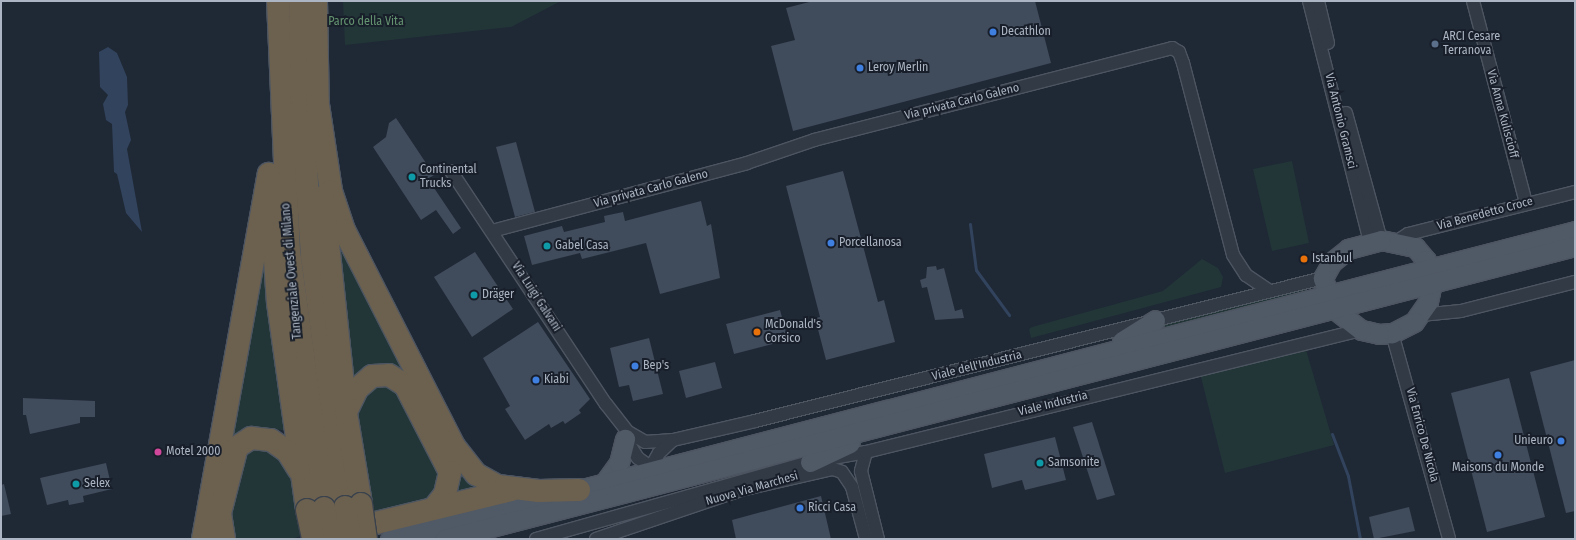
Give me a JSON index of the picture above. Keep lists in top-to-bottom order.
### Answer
{
  "streets": {
    "highway": ["Tangenziale Ovest di Milano"],
    "street": [
      "Via privata Carlo Galeno",
      "Via Anna Kuliscioff",
      "Via Antonio Gramsci",
      "Via Benedetto Croce",
      "Via Luigi Galvani",
      "Viale dell'Industria",
      "Viale Industria",
      "Via Enrico De Nicola",
      "Nuova Via Marchesi"
    ]
  },
  "crossings": [
    ["Via privata Carlo Galeno", "Via Luigi Galvani"],
    ["Via privata Carlo Galeno", "Viale dell'Industria"],
    ["Via Anna Kuliscioff", "Via Benedetto Croce"],
    ["Via Antonio Gramsci", "Via Benedetto Croce"],
    ["Via Luigi Galvani", "Viale dell'Industria"]
  ],
  "parks": ["Parco della Vita"],
  "places": [
    "Decathlon",
    "ARCI Cesare Terranova",
    "Leroy Merlin",
    "Continental Trucks",
    "Porcellanosa",
    "Gabel Casa",
    "Istanbul",
    "Dräger",
    "McDonald's Corsico",
    "Bep's",
    "Kiabi",
    "Unieuro",
    "Motel 2000",
    "Maisons du Monde",
    "Samsonite",
    "Selex",
    "Ricci Casa"
  ]
}
